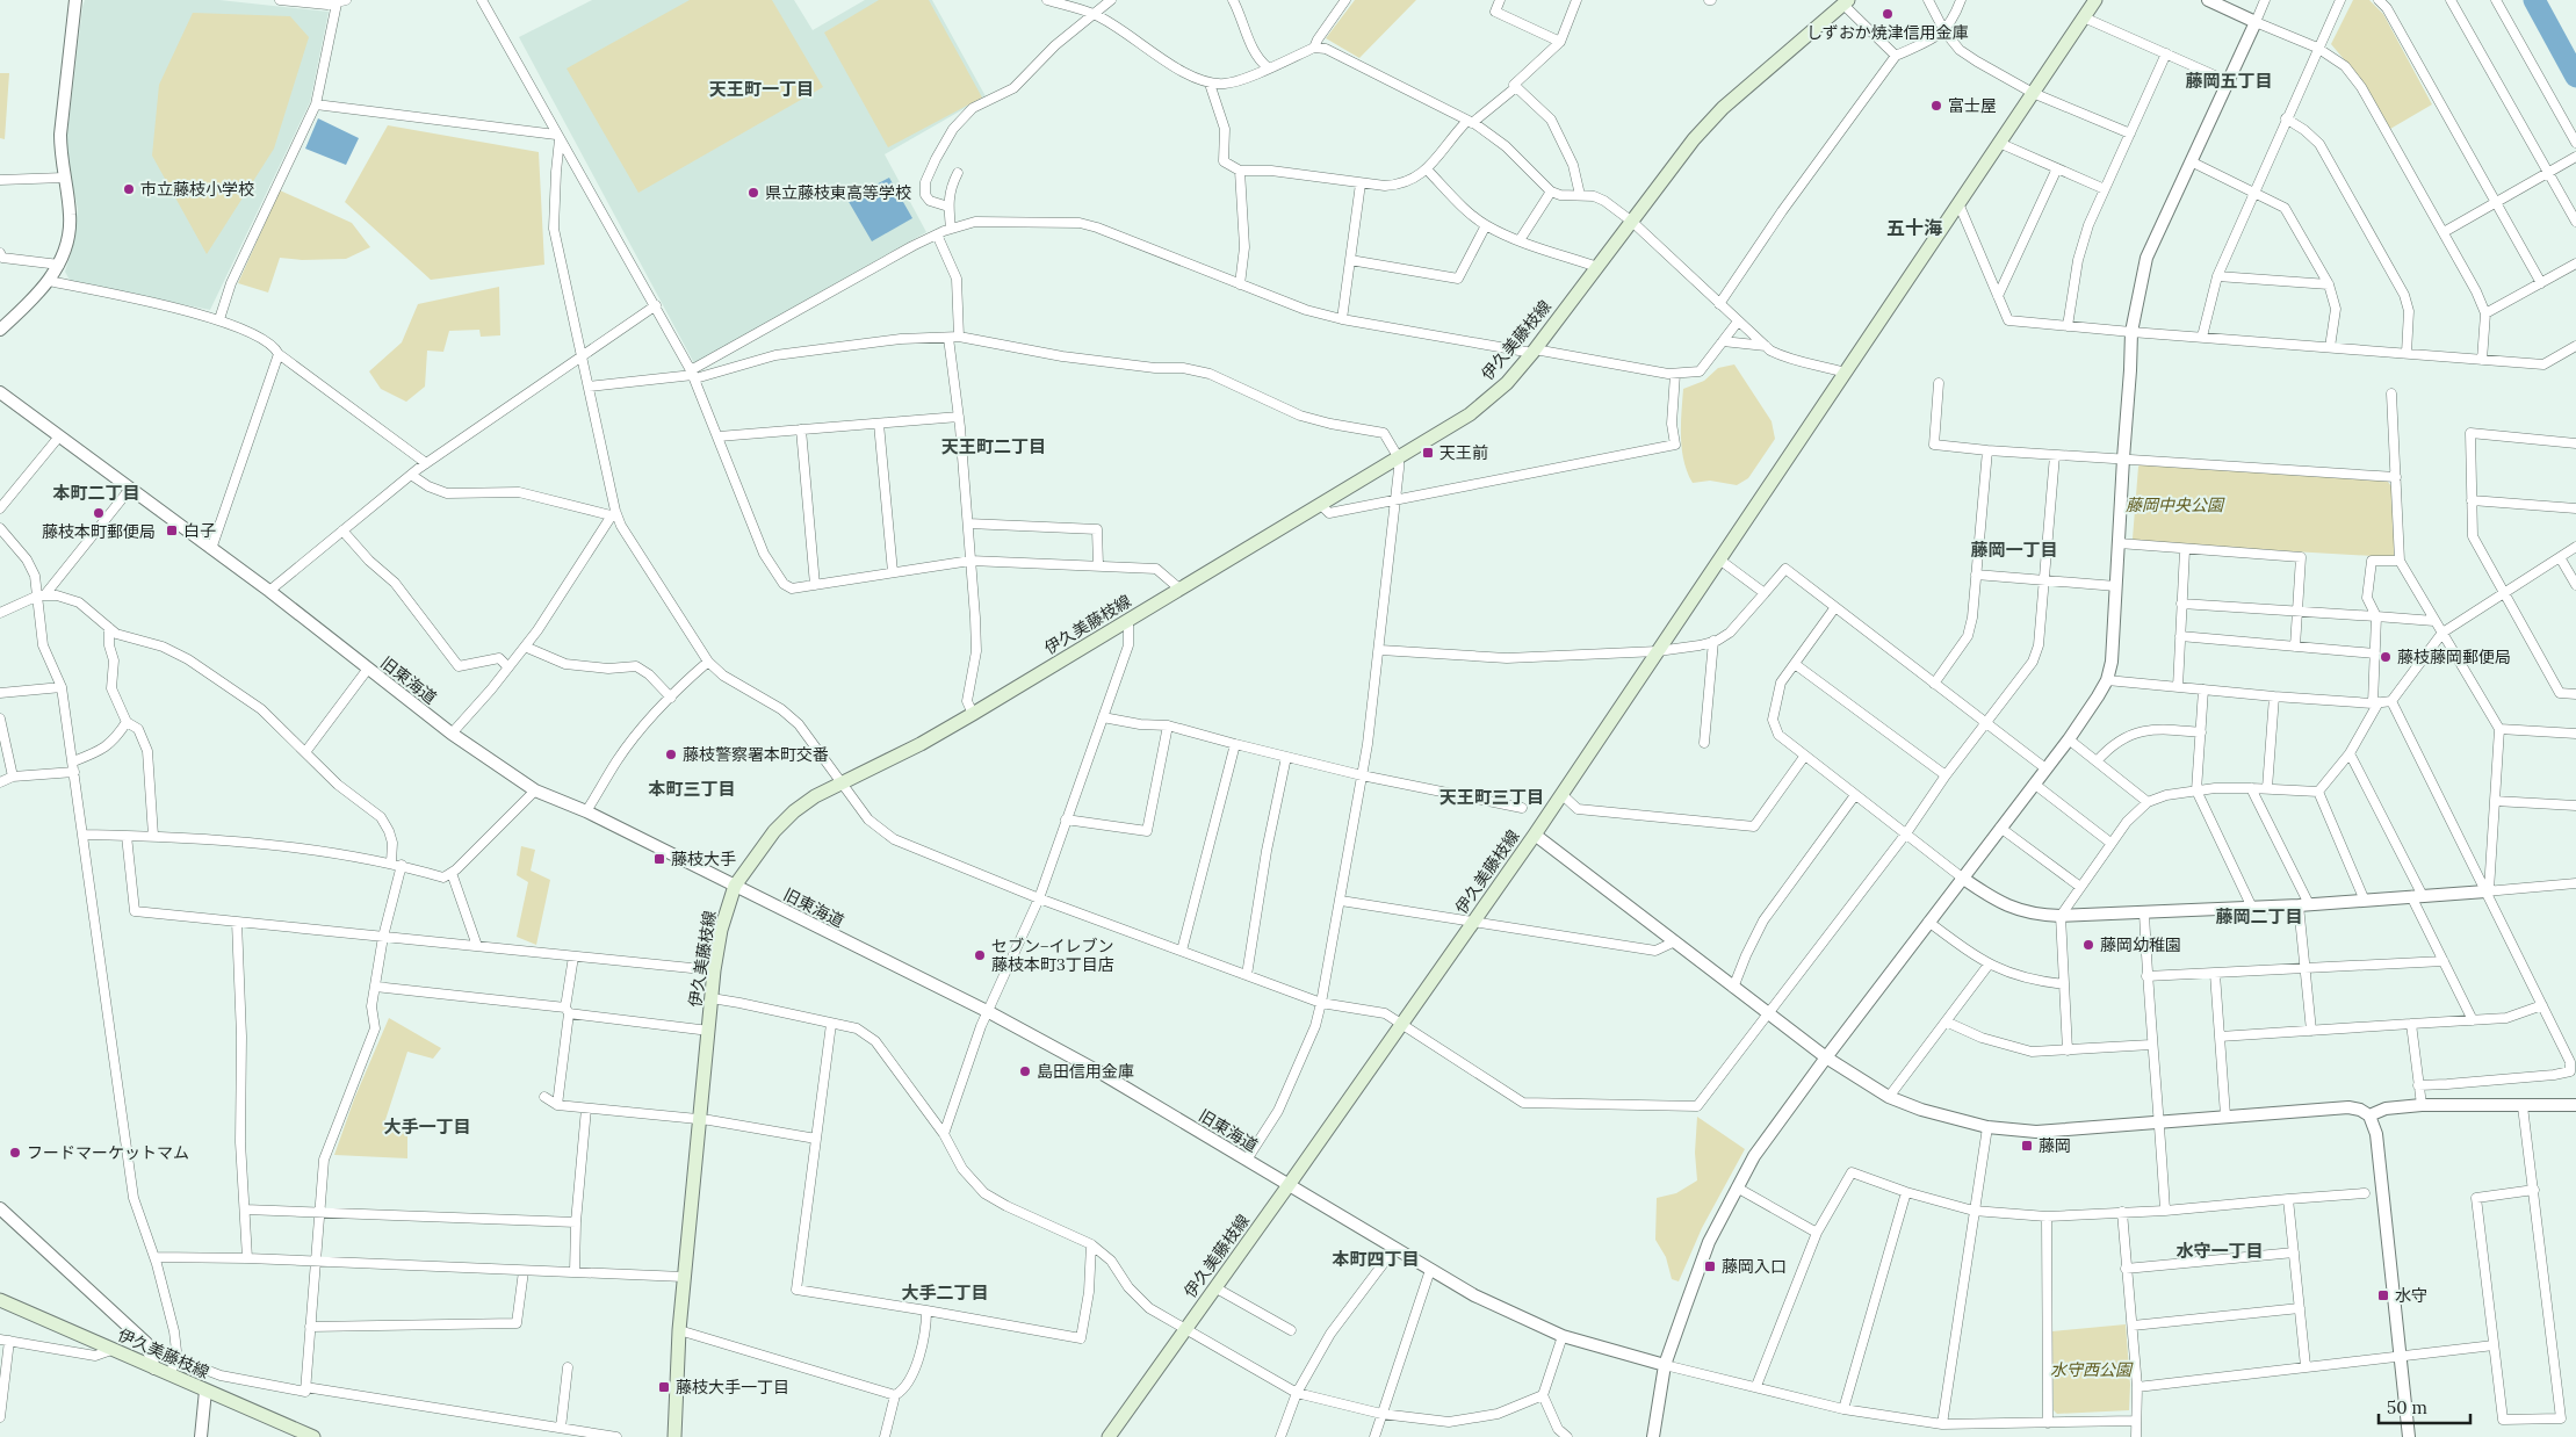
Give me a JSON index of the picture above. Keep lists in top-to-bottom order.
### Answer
{
  "streets": {
    "main road": ["伊久美藤枝線"],
    "street": ["旧東海道"]
  },
  "crossings": [
    ["伊久美藤枝線", "旧東海道"]
  ],
  "districts": [
    "藤岡五丁目",
    "天王町一丁目",
    "五十海",
    "天王町二丁目",
    "本町二丁目",
    "藤岡一丁目",
    "本町三丁目",
    "天王町三丁目",
    "藤岡二丁目",
    "大手一丁目",
    "水守一丁目",
    "本町四丁目",
    "大手二丁目"
  ],
  "parks": ["藤岡中央公園", "水守西公園"],
  "places": {
    "other": [
      "しずおか焼津信用金庫",
      "富士屋",
      "市立藤枝小学校",
      "県立藤枝東高等学校",
      "藤枝本町郵便局",
      "藤枝藤岡郵便局",
      "藤枝警察署本町交番",
      "藤岡幼稚園",
      "セブン−イレブン 藤枝本町3丁目店",
      "島田信用金庫",
      "フードマーケットマム"
    ],
    "transit": [
      "天王前",
      "白子",
      "藤枝大手",
      "藤岡",
      "藤岡入口",
      "水守",
      "藤枝大手一丁目"
    ]
  },
  "scale_bar": "50 m"
}
